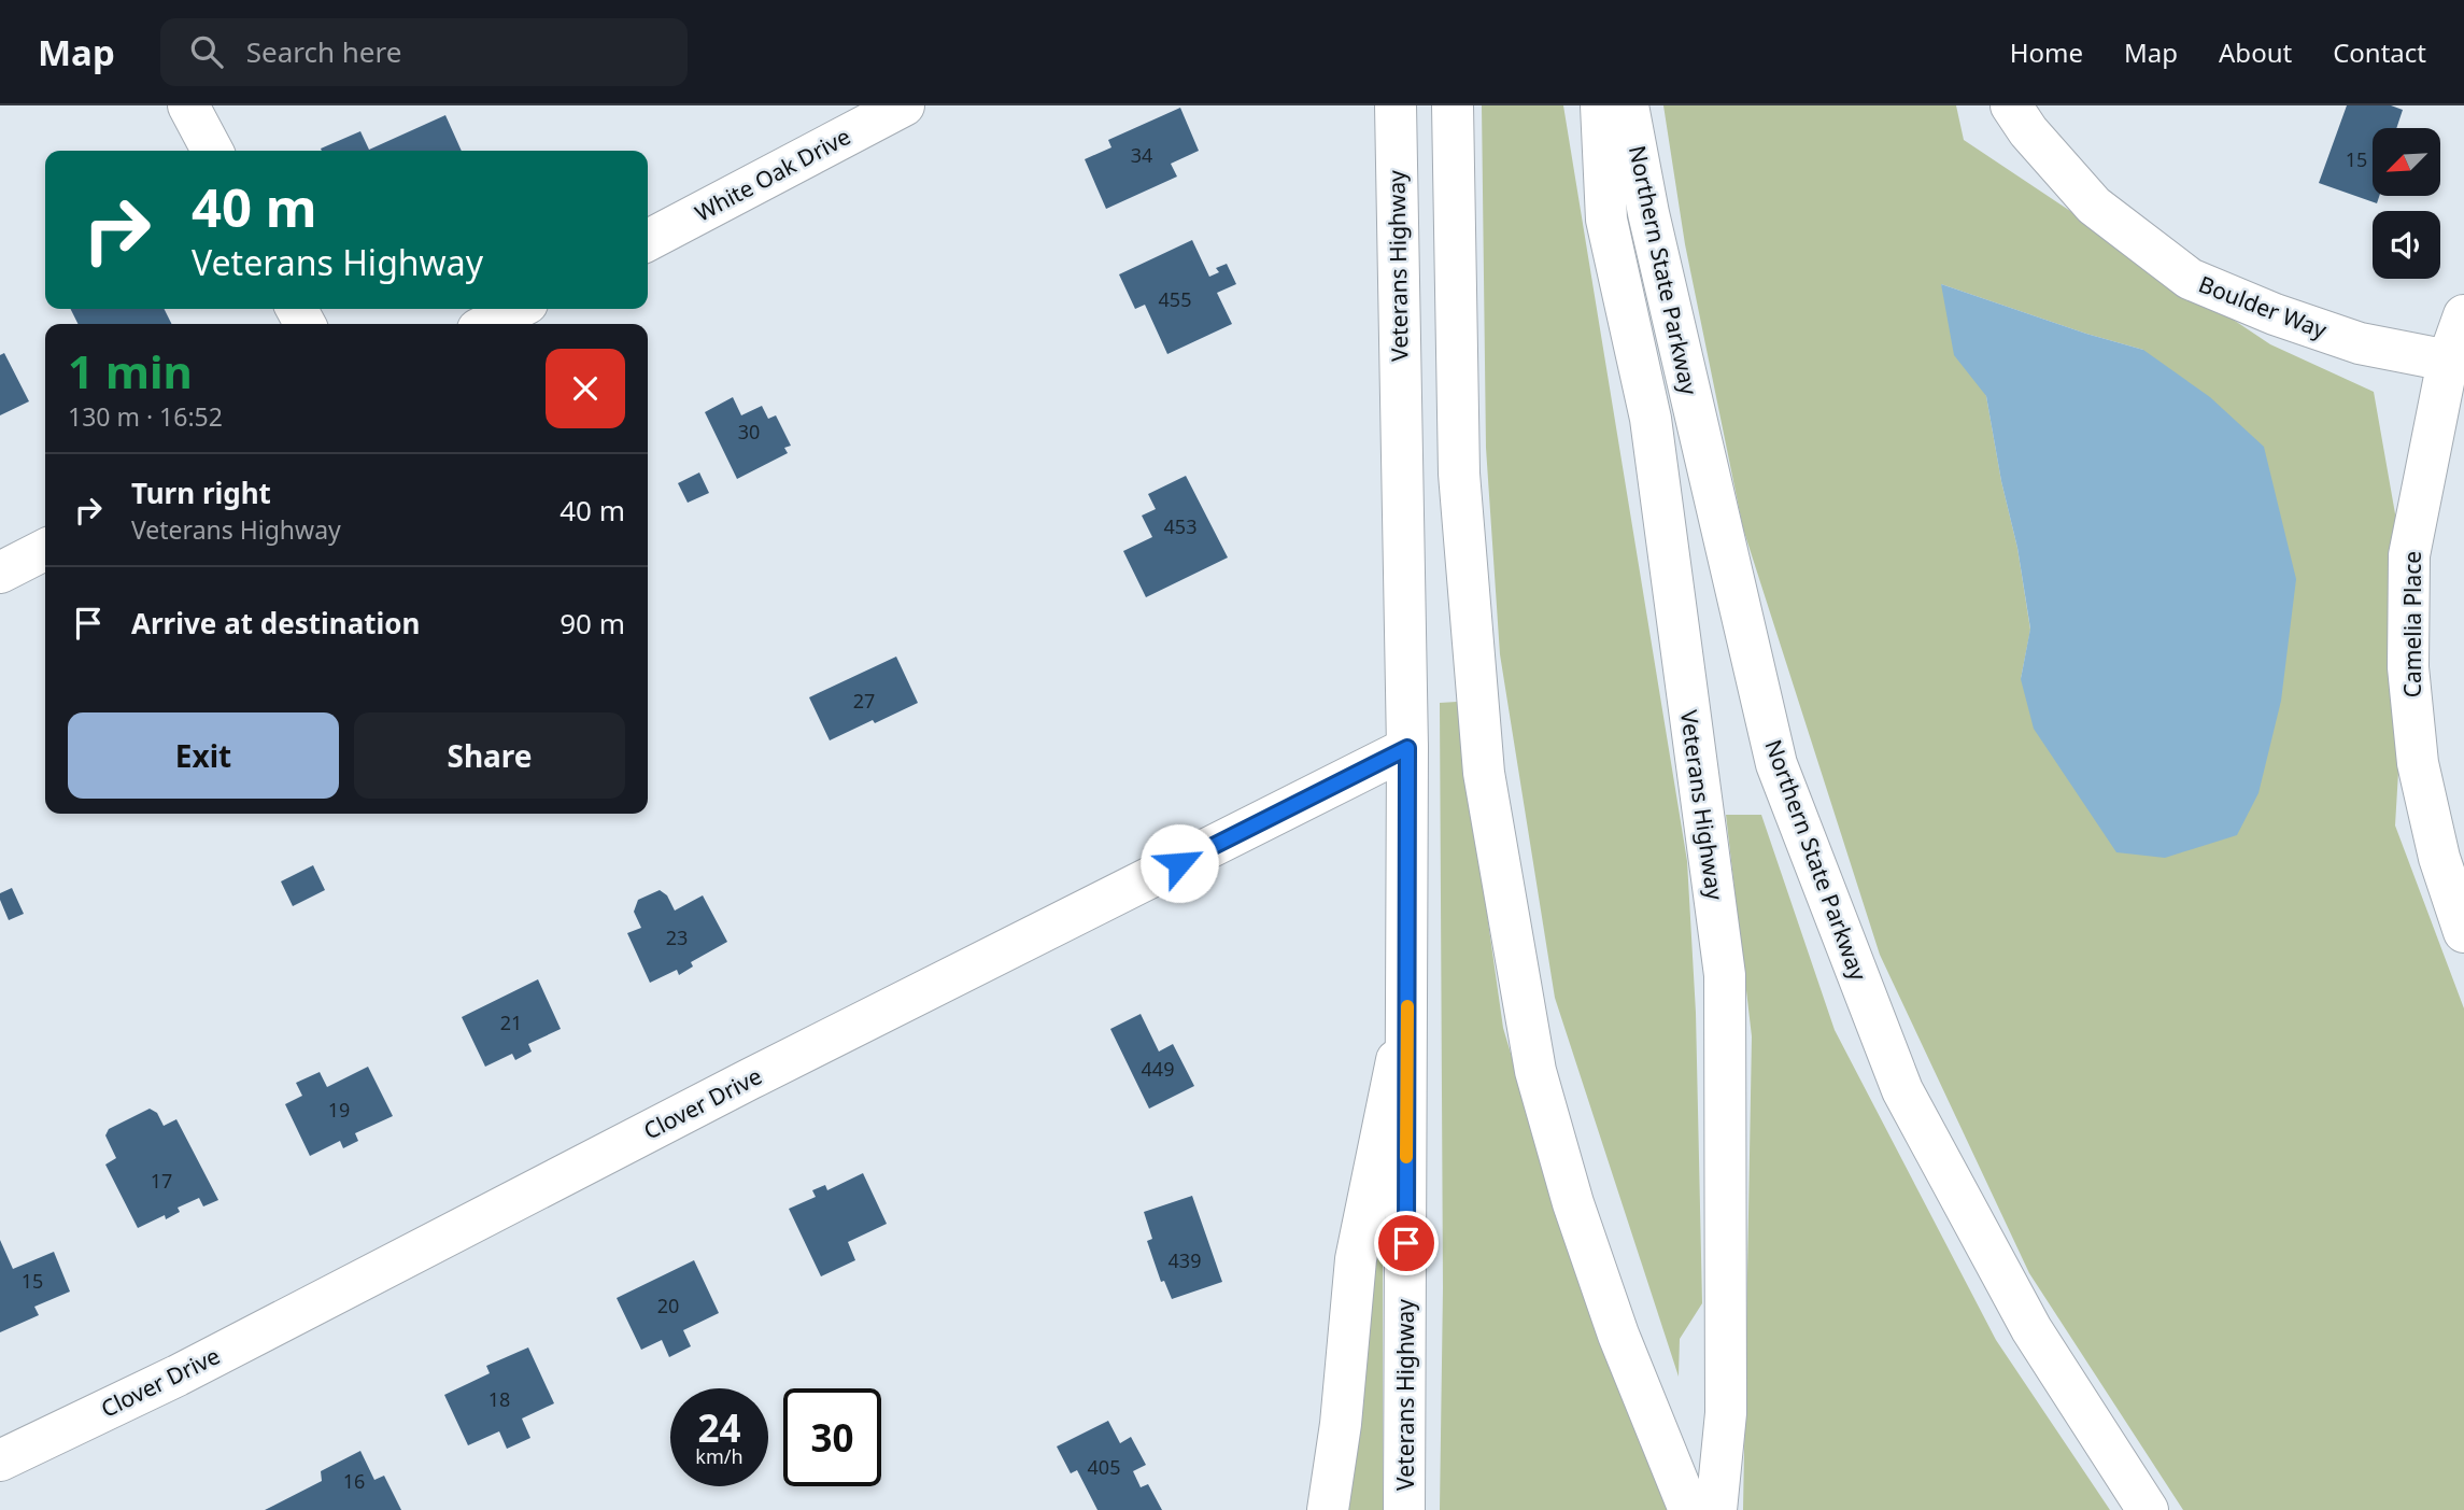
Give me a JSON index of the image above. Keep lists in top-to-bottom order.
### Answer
{
  "streets": {
    "main road": [
      "White Oak Drive",
      "Veterans Highway",
      "Northern State Parkway",
      "Boulder Way",
      "Camelia Place",
      "Clover Drive"
    ]
  },
  "crossings": [
    ["Veterans Highway", "Clover Drive"],
    ["Boulder Way", "Camelia Place"]
  ],
  "house_numbers": [
    "34",
    "15",
    "455",
    "30",
    "453",
    "27",
    "23",
    "21",
    "449",
    "19",
    "17",
    "439",
    "15",
    "20",
    "18",
    "405",
    "16"
  ],
  "north": "bottom left",
  "page": {
    "header": "Map",
    "search": "Search here",
    "nav": [
      "Home",
      "Map",
      "About",
      "Contact"
    ],
    "turn": ["40 m", "Veterans Highway"],
    "heading": ["1 min", "130 m · 16:52"],
    "list": [
      {
        "name": "Turn right",
        "note": "Veterans Highway",
        "value": "40 m"
      },
      {
        "name": "Arrive at destination",
        "value": "90 m"
      }
    ],
    "buttons": ["Exit", "Share"],
    "speed": "24 km/h",
    "limit": "30"
  }
}
